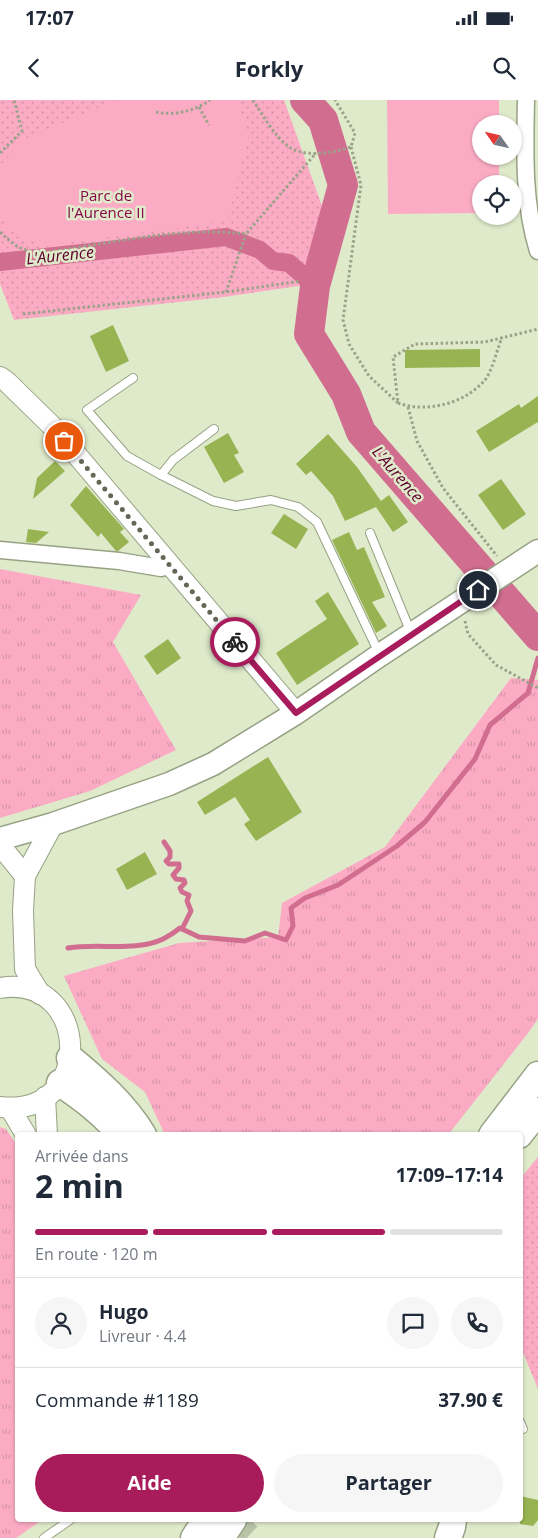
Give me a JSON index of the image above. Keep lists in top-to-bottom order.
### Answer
{
  "water": ["L'Aurence"],
  "parks": ["Parc de l'Aurence II"],
  "north": "top left",
  "page": {
    "status": "17:07",
    "header": "Forkly",
    "heading": ["2 min", "Arrivée dans", "17:09–17:14"],
    "panel": [
      "Hugo",
      "Livreur · 4.4",
      "Commande #1189",
      "37.90 €"
    ],
    "bar": "En route · 120 m",
    "buttons": ["Aide", "Partager"]
  }
}
